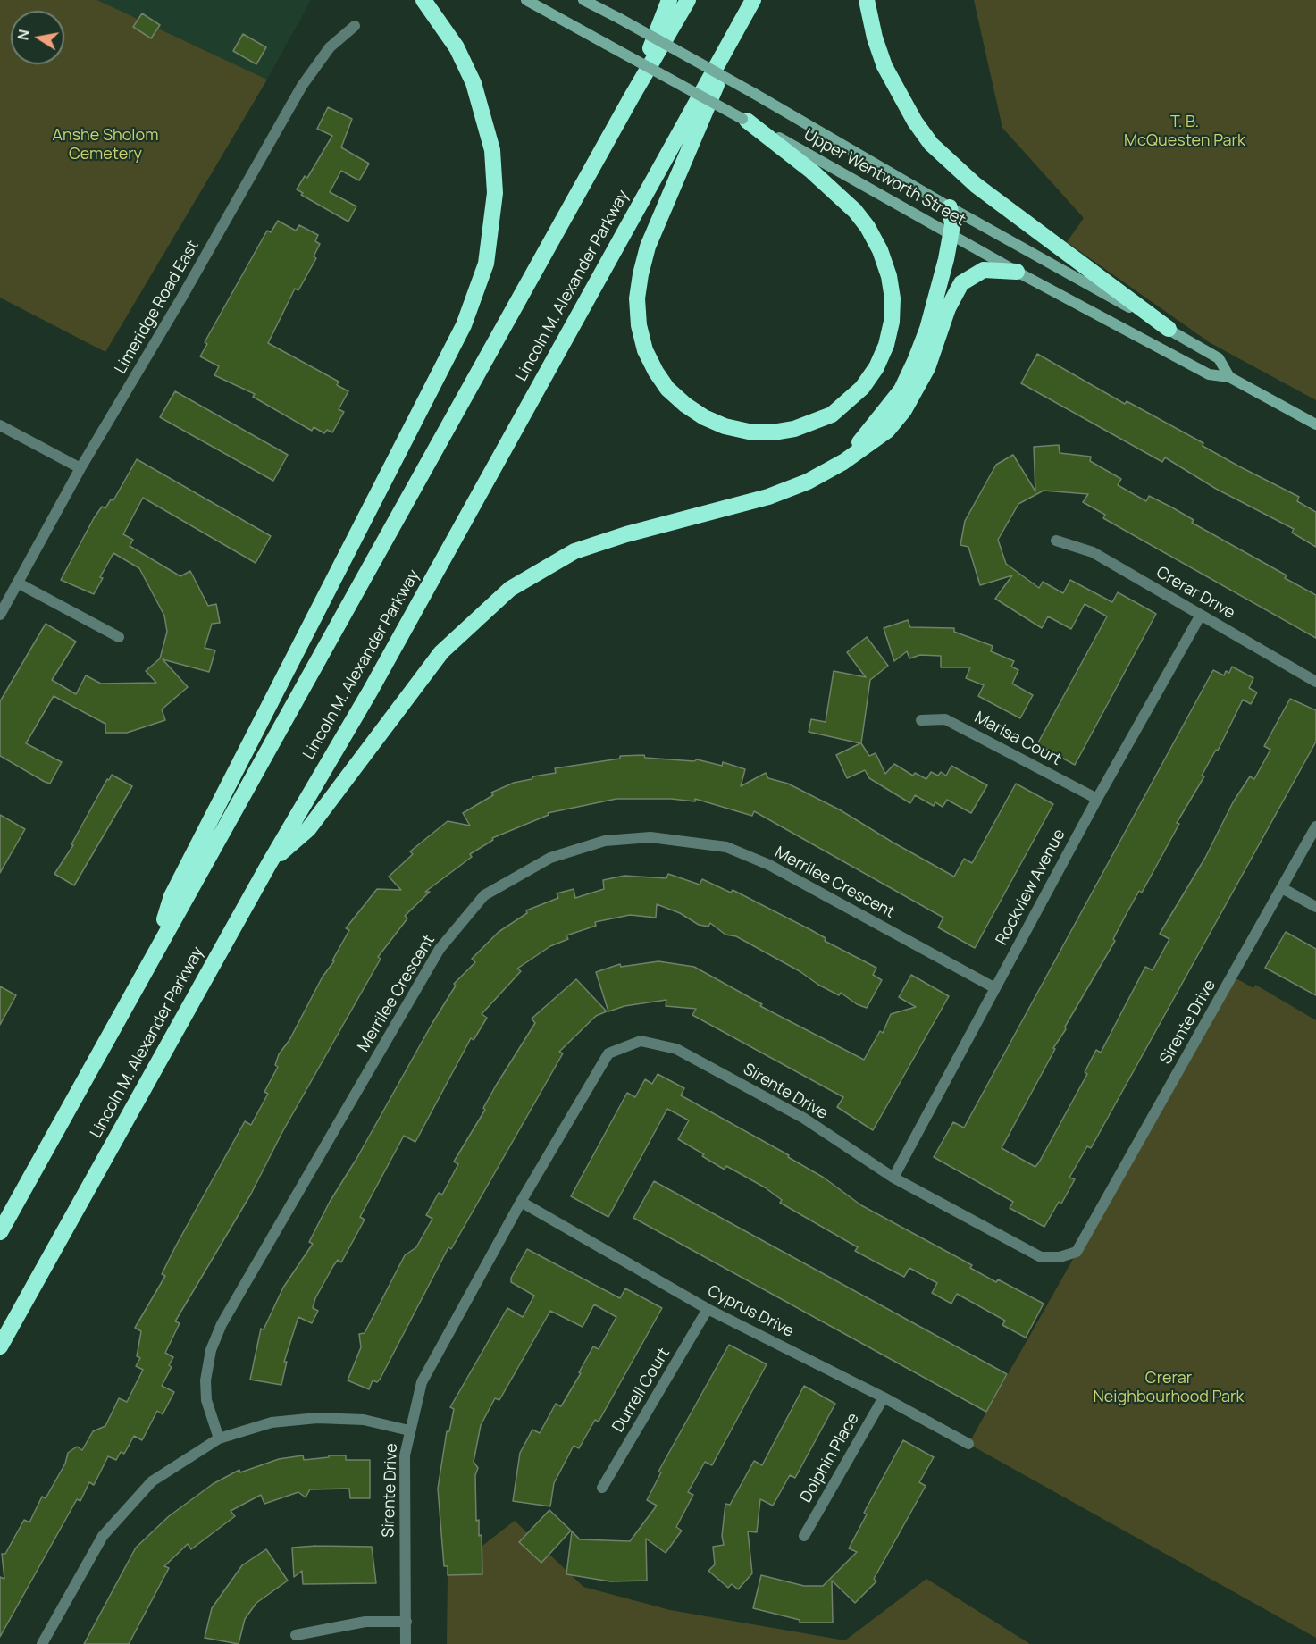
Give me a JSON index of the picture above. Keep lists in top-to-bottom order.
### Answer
{
  "streets": {
    "highway": ["Lincoln M. Alexander Parkway"],
    "main road": ["Upper Wentworth Street"],
    "street": [
      "Limeridge Road East",
      "Crerar Drive",
      "Marisa Court",
      "Merrilee Crescent",
      "Rockview Avenue",
      "Sirente Drive",
      "Cyprus Drive",
      "Durrell Court",
      "Dolphin Place"
    ]
  },
  "crossings": [
    ["Crerar Drive", "Rockview Avenue"],
    ["Marisa Court", "Rockview Avenue"],
    ["Merrilee Crescent", "Rockview Avenue"],
    ["Rockview Avenue", "Sirente Drive"],
    ["Sirente Drive", "Cyprus Drive"],
    ["Cyprus Drive", "Durrell Court"],
    ["Cyprus Drive", "Dolphin Place"]
  ],
  "parks": ["T. B. McQuesten Park", "Anshe Sholom Cemetery", "Crerar Neighbourhood Park"],
  "north": "left"
}
